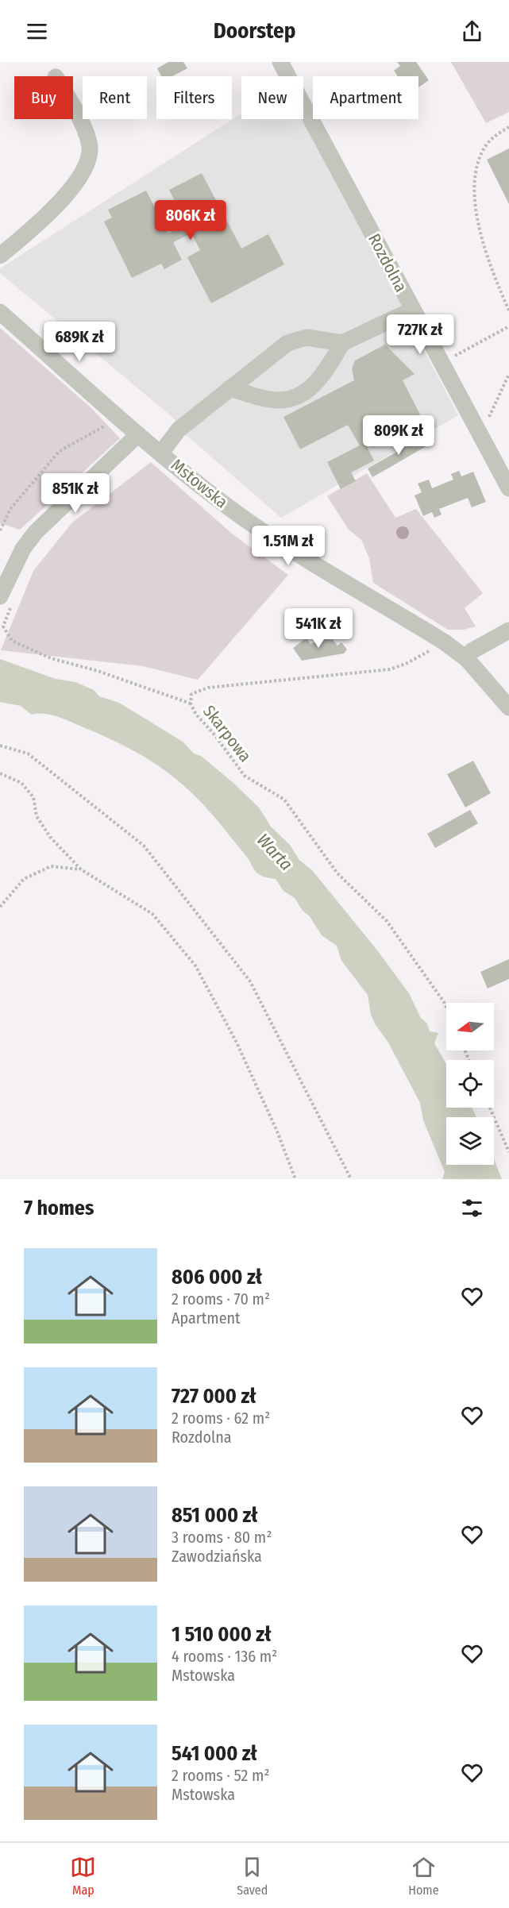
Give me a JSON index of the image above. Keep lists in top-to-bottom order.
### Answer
{
  "streets": {
    "street": ["Rozdolna", "Mstowska"],
    "path": ["Skarpowa"]
  },
  "crossings": [
    ["Mstowska", "Skarpowa"]
  ],
  "water": ["Warta"],
  "north": "left",
  "page": {
    "header": "Doorstep",
    "chip": [
      "Buy",
      "Rent",
      "Filters",
      "New",
      "Apartment"
    ],
    "price": [
      "806K zł",
      "727K zł",
      "689K zł",
      "809K zł",
      "851K zł",
      "1.51M zł",
      "541K zł"
    ],
    "heading": "7 homes",
    "list": [
      {
        "name": "806 000 zł",
        "note": "2 rooms · 70 m² · Apartment"
      },
      {
        "name": "727 000 zł",
        "note": "2 rooms · 62 m² · Rozdolna"
      },
      {
        "name": "851 000 zł",
        "note": "3 rooms · 80 m² · Zawodziańska"
      },
      {
        "name": "1 510 000 zł",
        "note": "4 rooms · 136 m² · Mstowska"
      },
      {
        "name": "541 000 zł",
        "note": "2 rooms · 52 m² · Mstowska"
      }
    ],
    "tabs": ["Map", "Saved", "Home"]
  }
}
